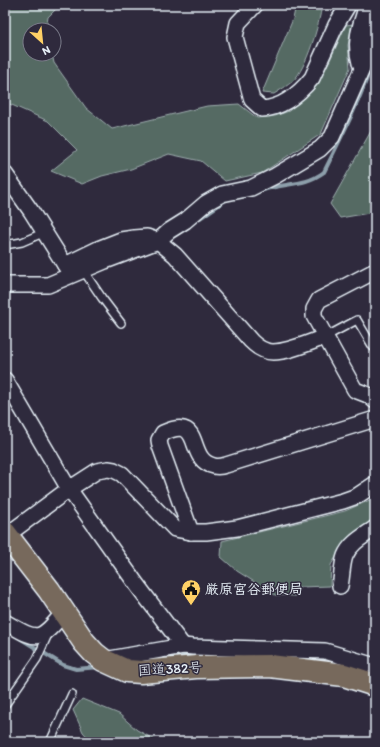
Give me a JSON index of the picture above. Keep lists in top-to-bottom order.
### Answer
{
  "streets": {
    "highway": ["国道382号"]
  },
  "places": {
    "public building": ["厳原宮谷郵便局"]
  },
  "north": "bottom right"
}
